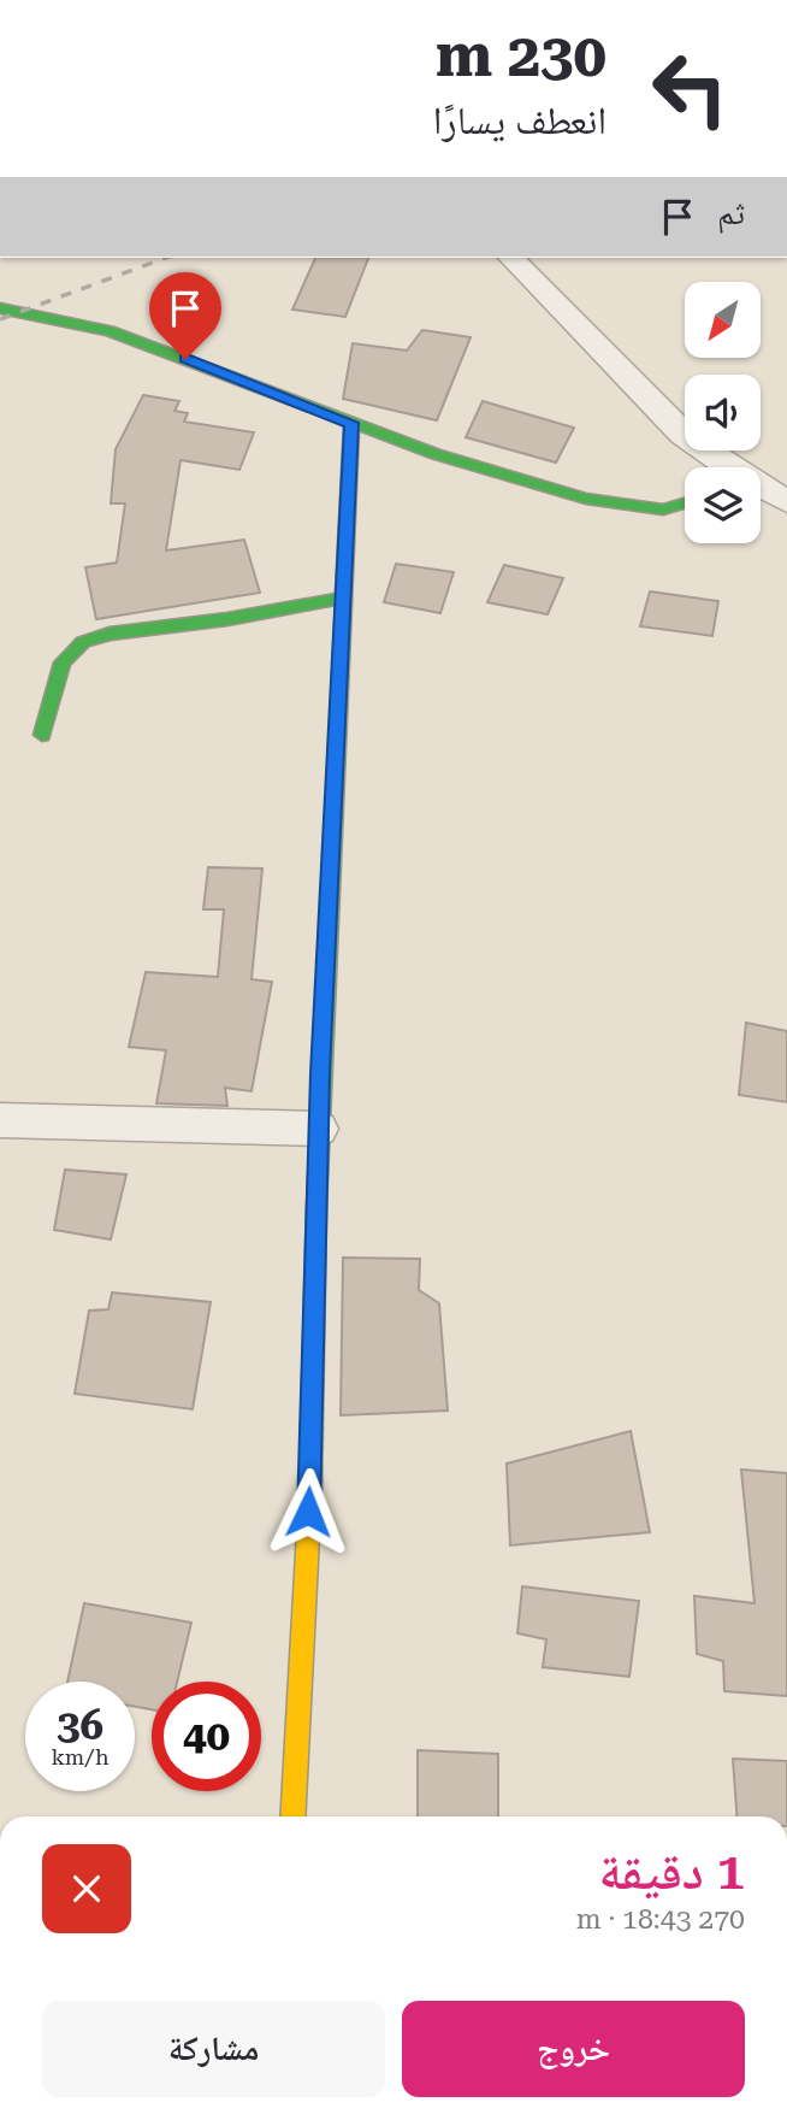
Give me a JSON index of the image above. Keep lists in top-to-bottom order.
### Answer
{
  "north": "bottom left",
  "page": {
    "turn": ["230 m", "انعطف يسارًا"],
    "then": "ثم",
    "speed": "36 km/h",
    "limit": "40",
    "heading": ["1 دقيقة", "270 m · 18:43"],
    "buttons": ["خروج", "مشاركة"]
  }
}
